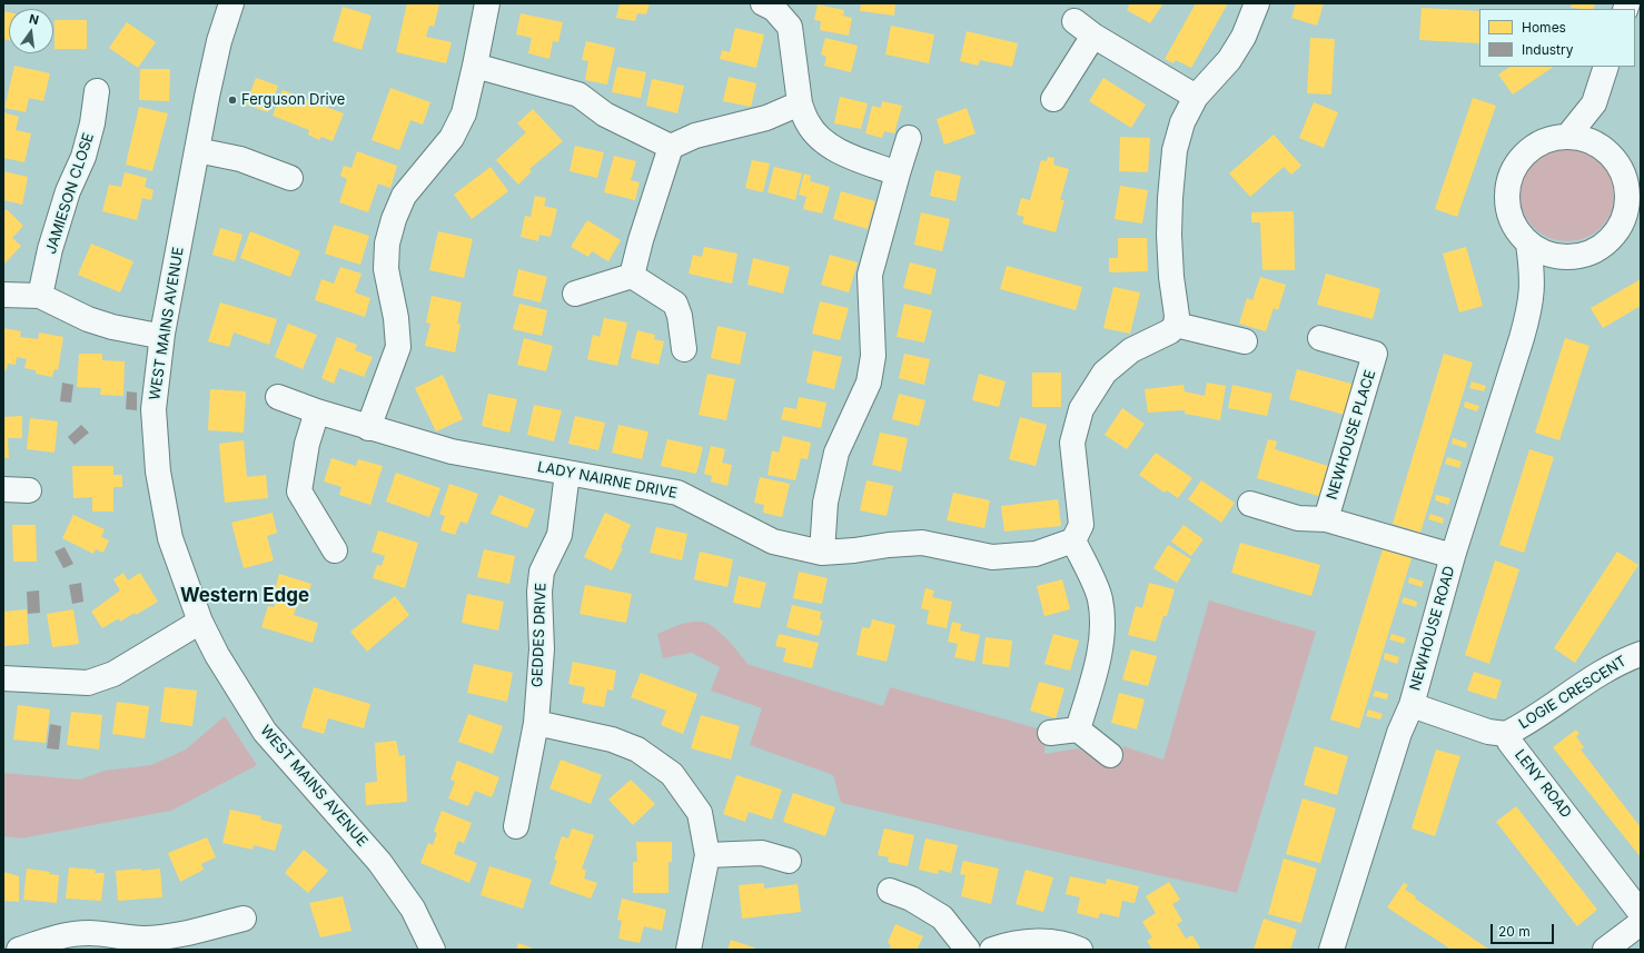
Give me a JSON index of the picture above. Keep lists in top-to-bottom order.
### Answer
{
  "streets": {
    "street": [
      "JAMIESON CLOSE",
      "WEST MAINS AVENUE",
      "NEWHOUSE PLACE",
      "LADY NAIRNE DRIVE",
      "NEWHOUSE ROAD",
      "GEDDES DRIVE",
      "LOGIE CRESCENT",
      "LENY ROAD"
    ]
  },
  "crossings": [
    ["NEWHOUSE PLACE", "NEWHOUSE ROAD"],
    ["LADY NAIRNE DRIVE", "GEDDES DRIVE"],
    ["NEWHOUSE ROAD", "LENY ROAD"],
    ["LOGIE CRESCENT", "LENY ROAD"]
  ],
  "districts": ["Western Edge"],
  "places": ["Ferguson Drive"],
  "legend": ["Homes", "Industry"],
  "scale_bar": "20 m",
  "north": "top"
}
